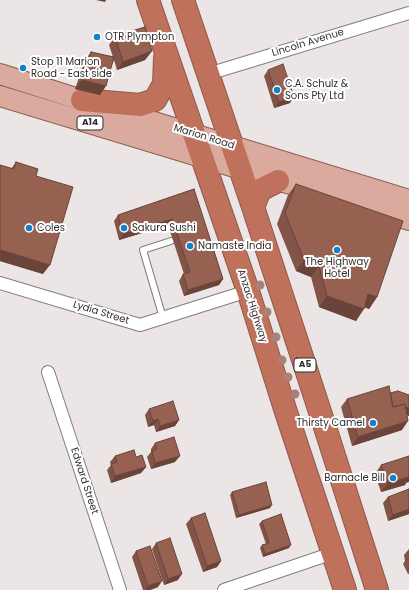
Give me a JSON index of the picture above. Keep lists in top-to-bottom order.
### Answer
{
  "streets": {
    "highway": ["Anzac Highway", "A5"],
    "main road": ["A14", "Marion Road"],
    "street": ["Lincoln Avenue", "Lydia Street", "Edward Street"]
  },
  "crossings": [
    ["Lincoln Avenue", "A5"],
    ["Marion Road", "Anzac Highway"],
    ["Marion Road", "A5"],
    ["Anzac Highway", "Lydia Street"]
  ],
  "places": [
    "OTR Plympton",
    "Stop 11 Marion Road - East side",
    "C.A. Schulz & Sons Pty Ltd",
    "Coles",
    "Sakura Sushi",
    "Namaste India",
    "The Highway Hotel",
    "Thirsty Camel",
    "Barnacle Bill"
  ]
}
